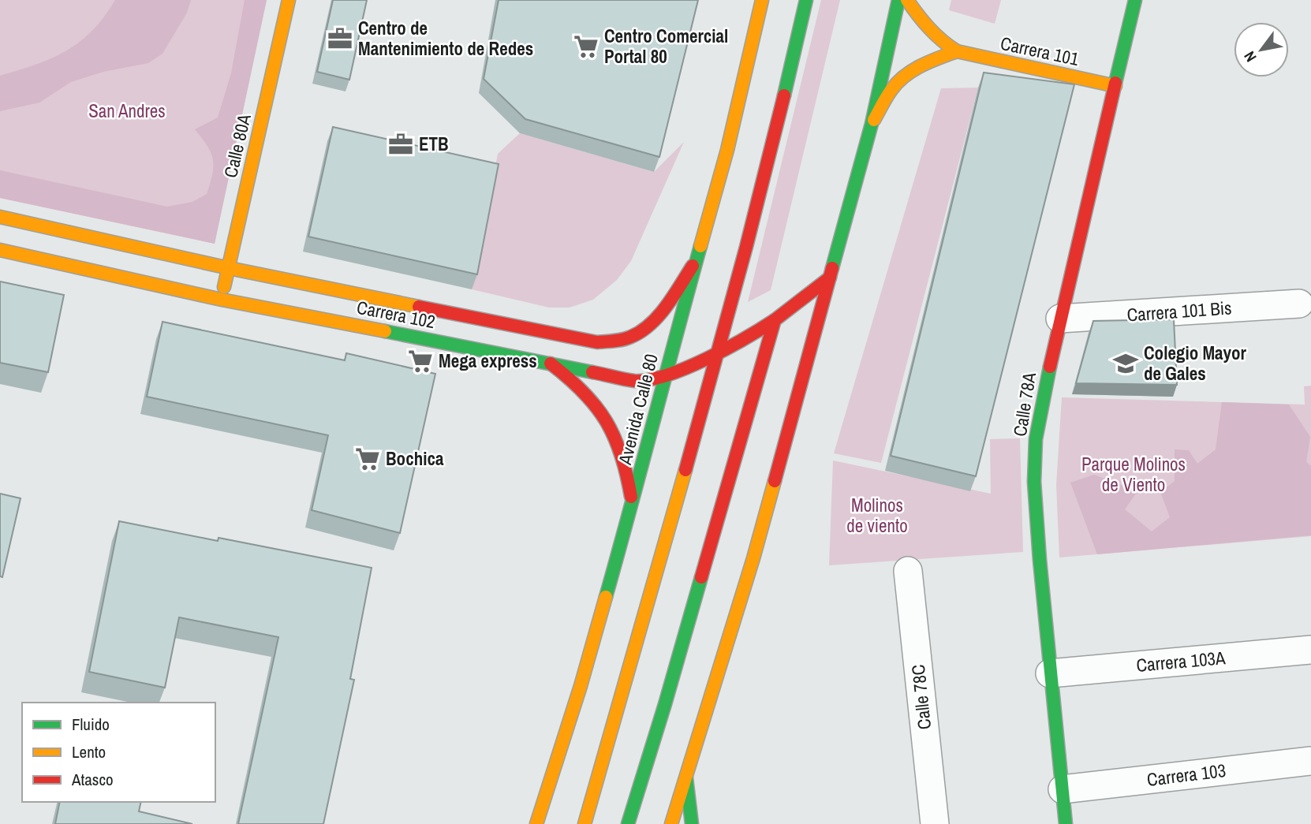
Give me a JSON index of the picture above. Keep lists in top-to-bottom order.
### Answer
{
  "streets": {
    "main road": [
      "Carrera 101",
      "Calle 80A",
      "Carrera 102",
      "Calle 78A",
      "Avenida Calle 80"
    ],
    "street": [
      "Carrera 101 Bis",
      "Carrera 103A",
      "Calle 78C",
      "Carrera 103"
    ]
  },
  "crossings": [
    ["Carrera 101", "Calle 78A"],
    ["Calle 80A", "Carrera 102"],
    ["Carrera 101 Bis", "Calle 78A"],
    ["Carrera 102", "Avenida Calle 80"],
    ["Calle 78A", "Carrera 103A"],
    ["Calle 78A", "Carrera 103"]
  ],
  "parks": ["San Andres", "Parque Molinos de Viento", "Molinos de viento"],
  "places": {
    "office": ["Centro de Mantenimiento de Redes", "ETB"],
    "supermarket": ["Centro Comercial Portal 80", "Mega express", "Bochica"],
    "school or university": ["Colegio Mayor de Gales"]
  },
  "legend": ["Fluido", "Lento", "Atasco"],
  "north": "bottom left"
}
